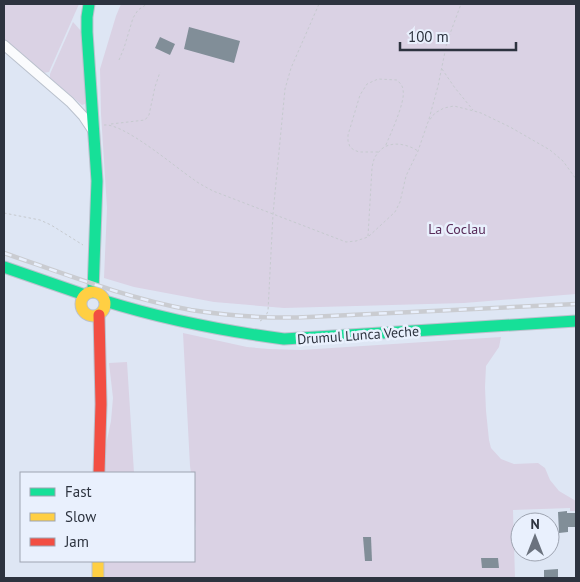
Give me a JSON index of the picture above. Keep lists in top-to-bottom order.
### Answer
{
  "streets": {
    "street": ["Drumul Lunca Veche"]
  },
  "parks": ["La Coclau"],
  "legend": ["Fast", "Slow", "Jam"],
  "scale_bar": "100 m",
  "north": "top"
}
